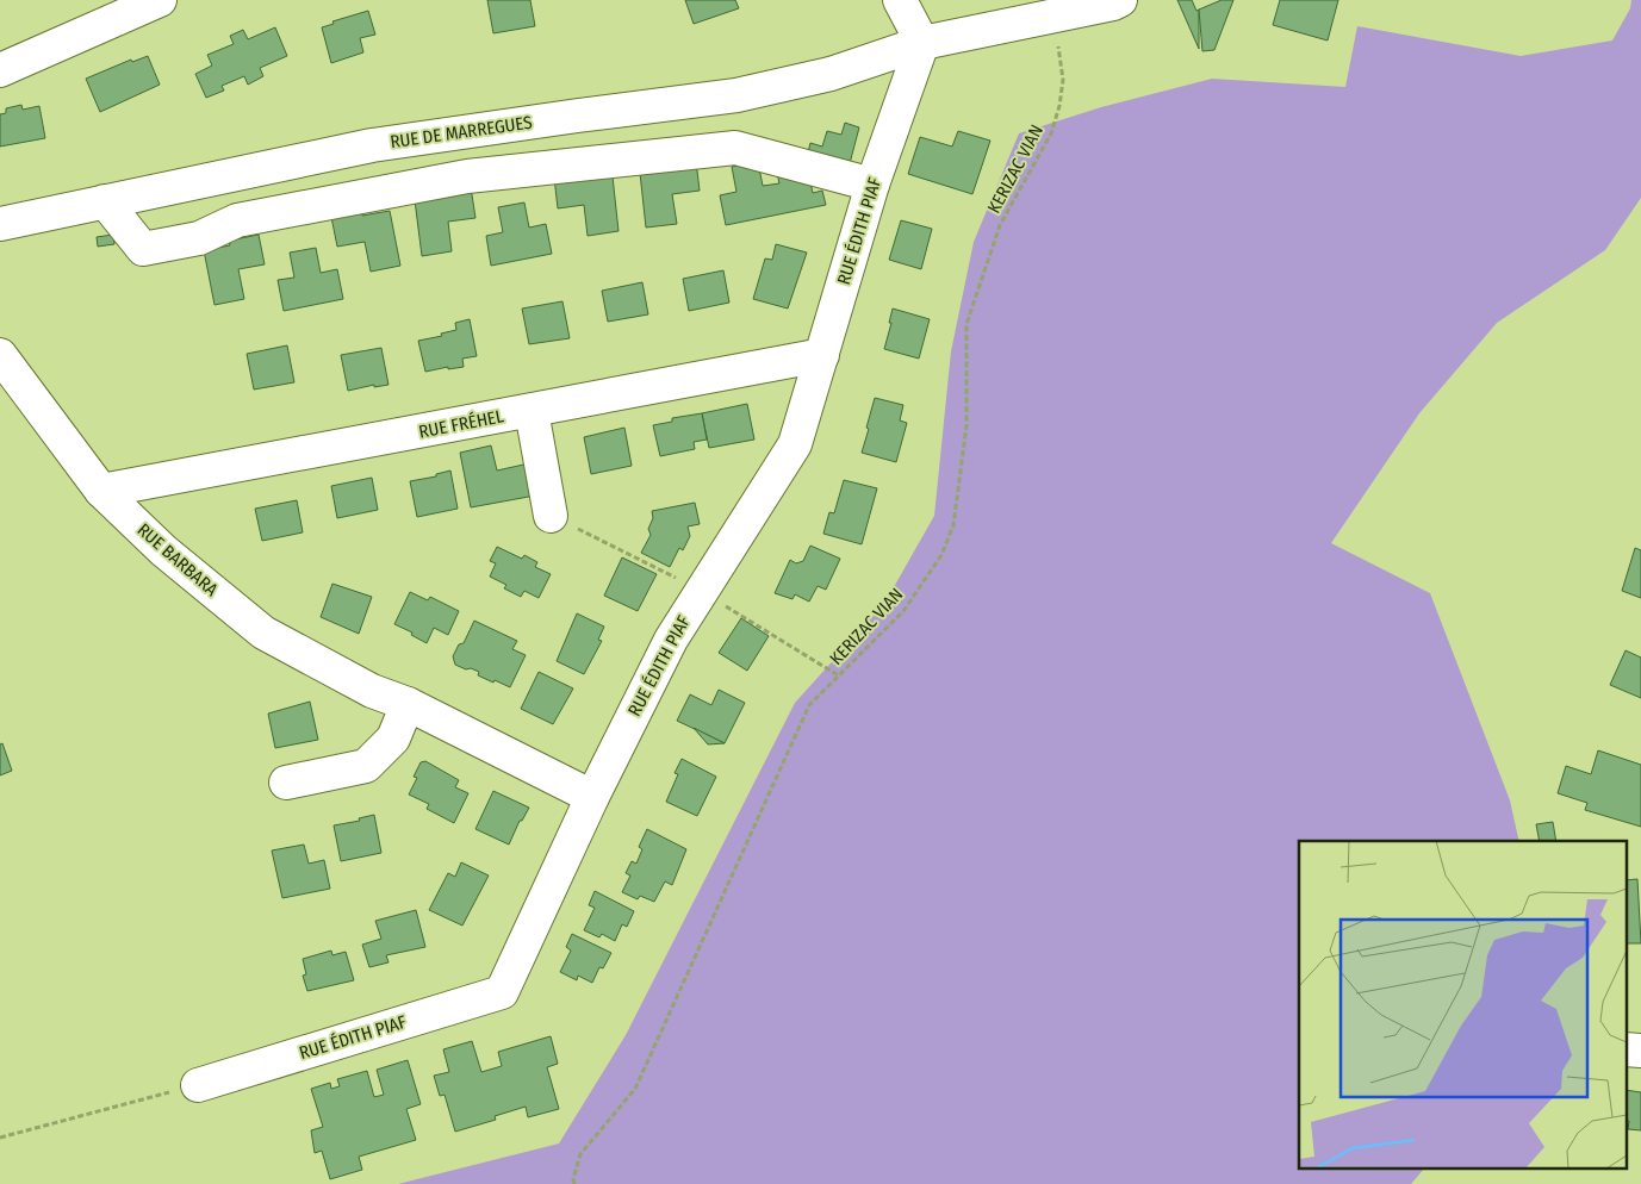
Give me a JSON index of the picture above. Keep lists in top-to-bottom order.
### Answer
{
  "streets": {
    "street": [
      "RUE DE MARREGUES",
      "RUE ÉDITH PIAF",
      "RUE FRÉHEL",
      "RUE BARBARA"
    ],
    "path": ["KERIZAC VIAN"]
  },
  "crossings": [
    ["RUE DE MARREGUES", "KERIZAC VIAN"],
    ["RUE DE MARREGUES", "RUE ÉDITH PIAF"],
    ["RUE ÉDITH PIAF", "RUE FRÉHEL"],
    ["RUE ÉDITH PIAF", "RUE BARBARA"],
    ["RUE FRÉHEL", "RUE BARBARA"]
  ]
}
